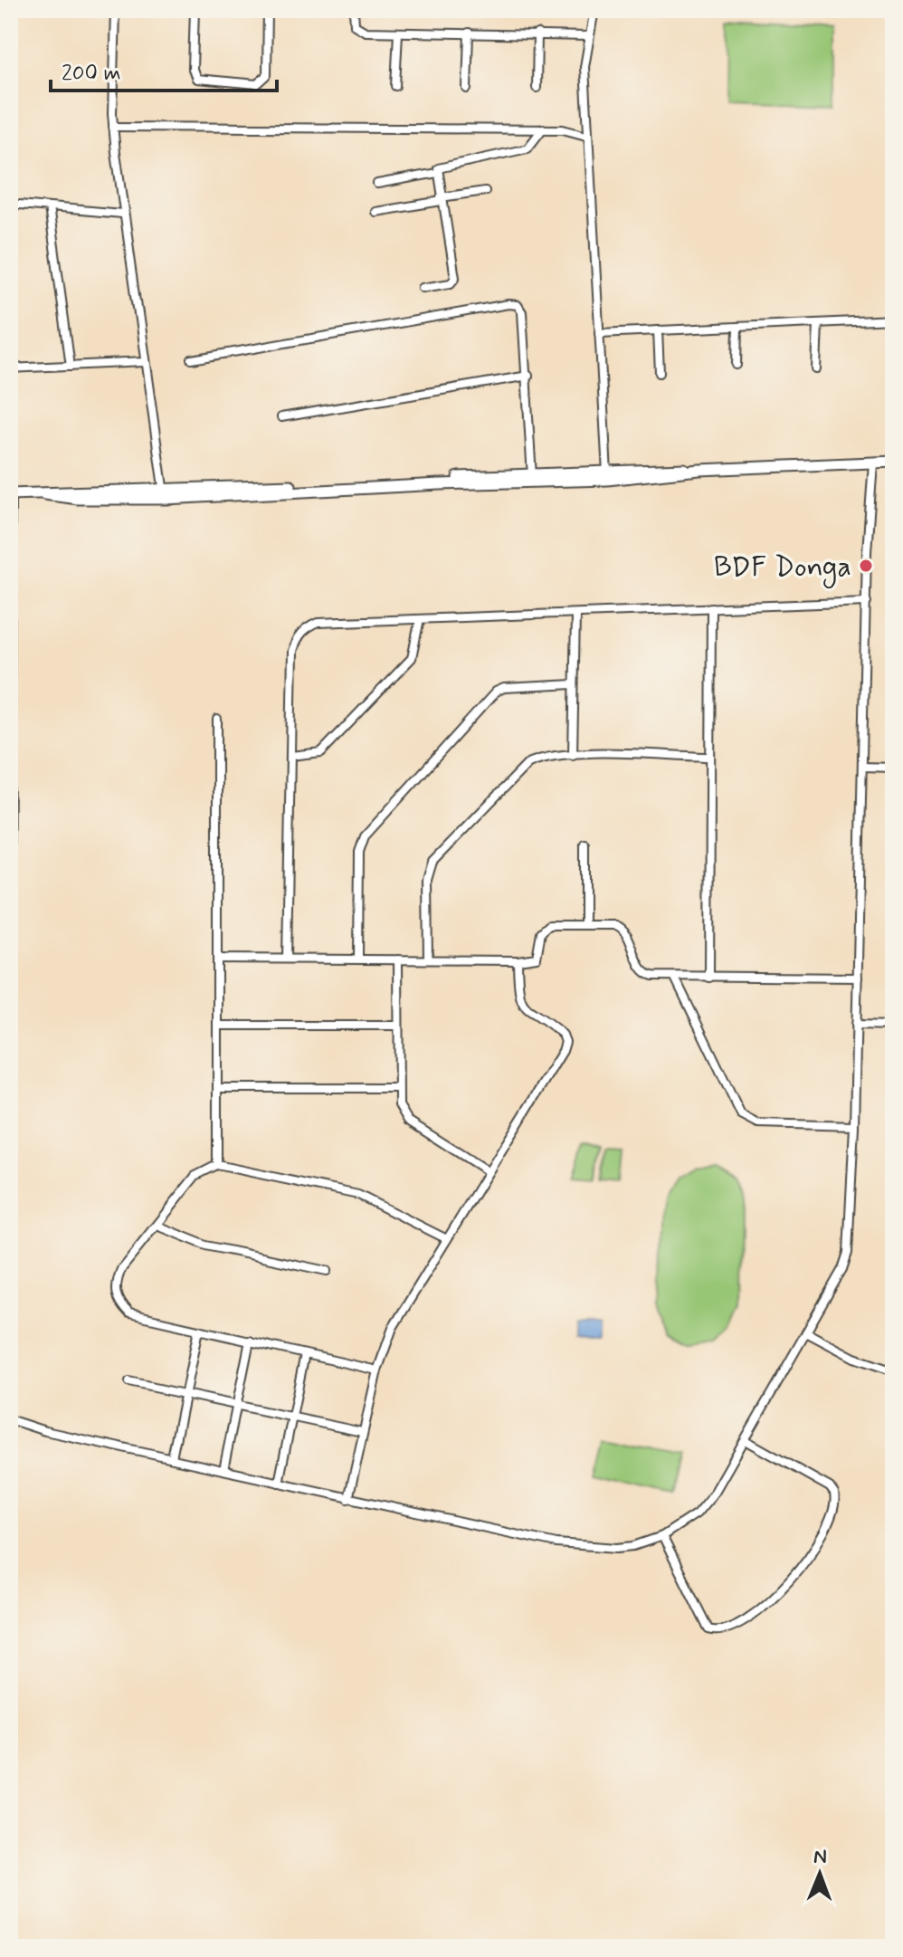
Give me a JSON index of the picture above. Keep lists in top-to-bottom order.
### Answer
{
  "places": ["BDF Donga"],
  "scale_bar": "200 m",
  "north": "top"
}
